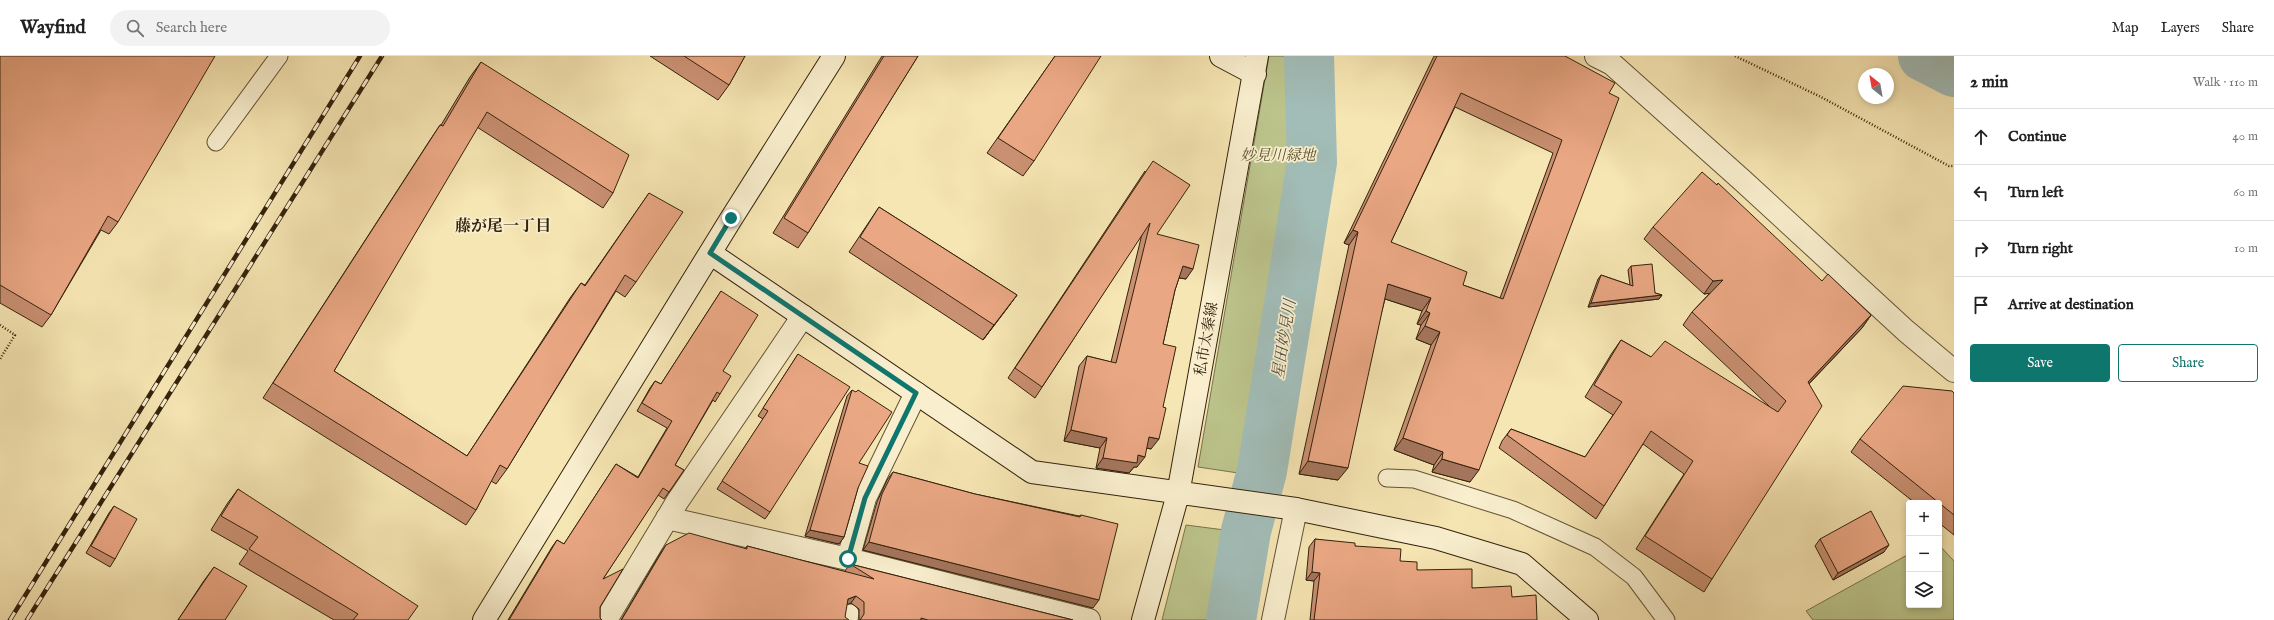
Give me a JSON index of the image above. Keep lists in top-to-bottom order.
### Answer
{
  "streets": {
    "street": ["私市太秦線"]
  },
  "districts": ["藤が尾一丁目"],
  "water": ["星田妙見川"],
  "parks": ["妙見川緑地"],
  "north": "top left",
  "page": {
    "header": "Wayfind",
    "search": "Search here",
    "nav": ["Map", "Layers", "Share"],
    "heading": ["2 min", "Walk · 110 m"],
    "list": [
      ["Continue", "40 m"],
      ["Turn left", "60 m"],
      ["Turn right", "10 m"],
      "Arrive at destination"
    ],
    "buttons": ["Save", "Share"],
    "map_buttons": ["+", "−"]
  }
}
